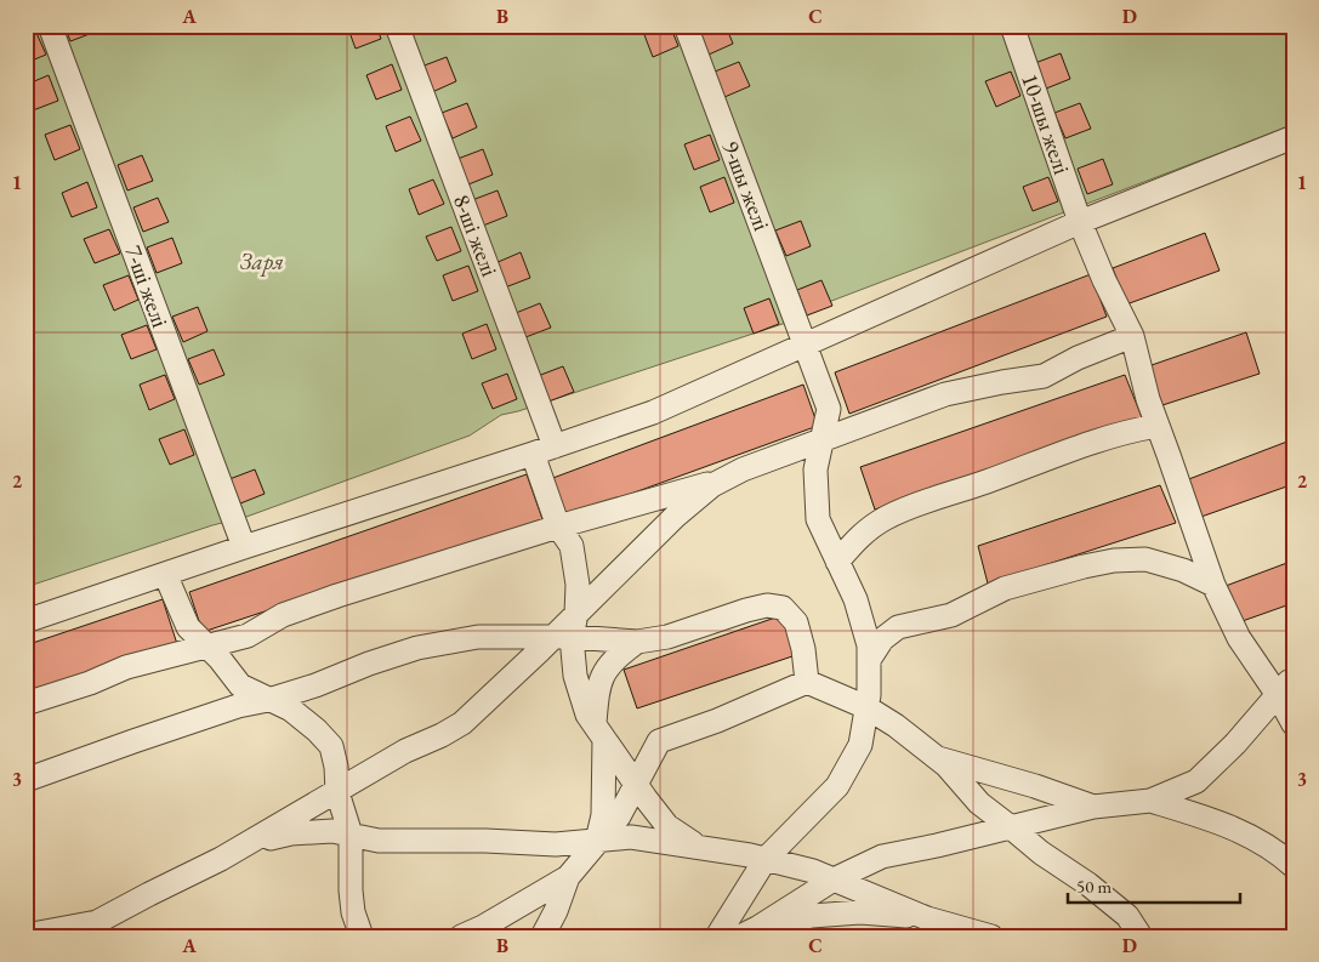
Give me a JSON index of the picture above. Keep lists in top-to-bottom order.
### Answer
{
  "streets": {
    "street": [
      "10-шы желі",
      "9-шы желі",
      "8-ші желі",
      "7-ші желі"
    ]
  },
  "parks": ["Заря"],
  "scale_bar": "50 m",
  "grid": {
    "columns": [
      "A",
      "B",
      "C",
      "D"
    ],
    "rows": ["1", "2", "3"]
  }
}
